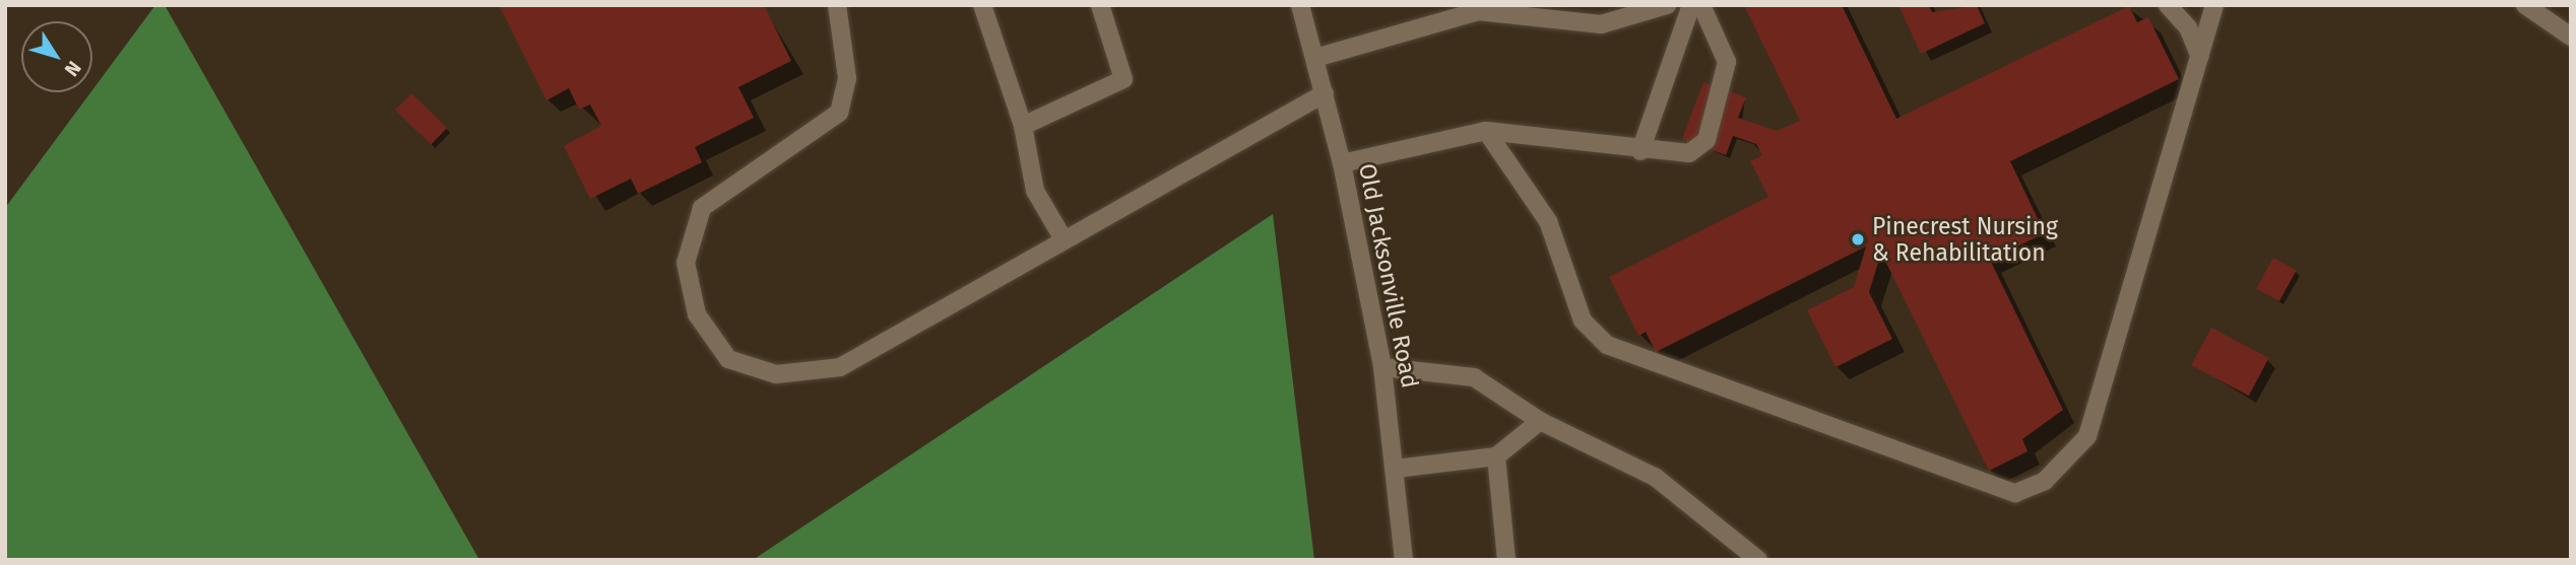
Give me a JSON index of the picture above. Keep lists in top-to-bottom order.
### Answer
{
  "streets": {
    "main road": ["Old Jacksonville Road"]
  },
  "places": ["Pinecrest Nursing & Rehabilitation"],
  "north": "bottom right"
}
